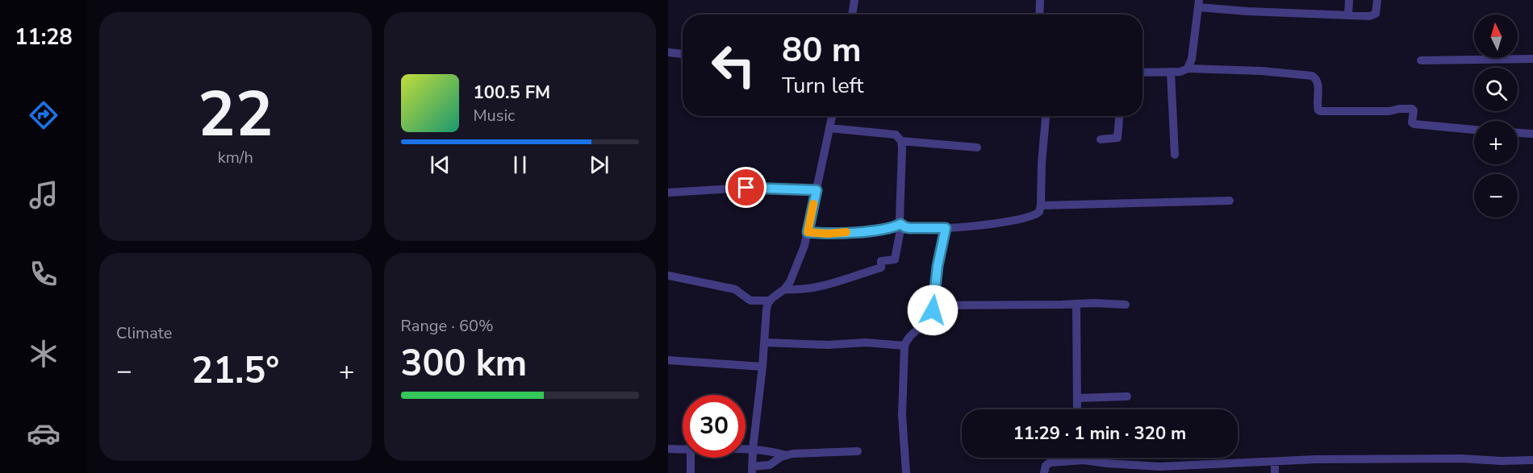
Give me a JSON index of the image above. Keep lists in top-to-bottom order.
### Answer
{
  "north": "top",
  "page": {
    "tabs": "11:28",
    "tile": [
      ["22", "km/h"],
      "Climate",
      ["Range · 60%", "300 km"]
    ],
    "map_buttons": ["+", "−"],
    "turn": ["80 m", "Turn left"],
    "song": ["100.5 FM", "Music"],
    "heat": ["−", "21.5°", "+"],
    "limit": "30",
    "trip": "11:29 · 1 min · 320 m"
  }
}
